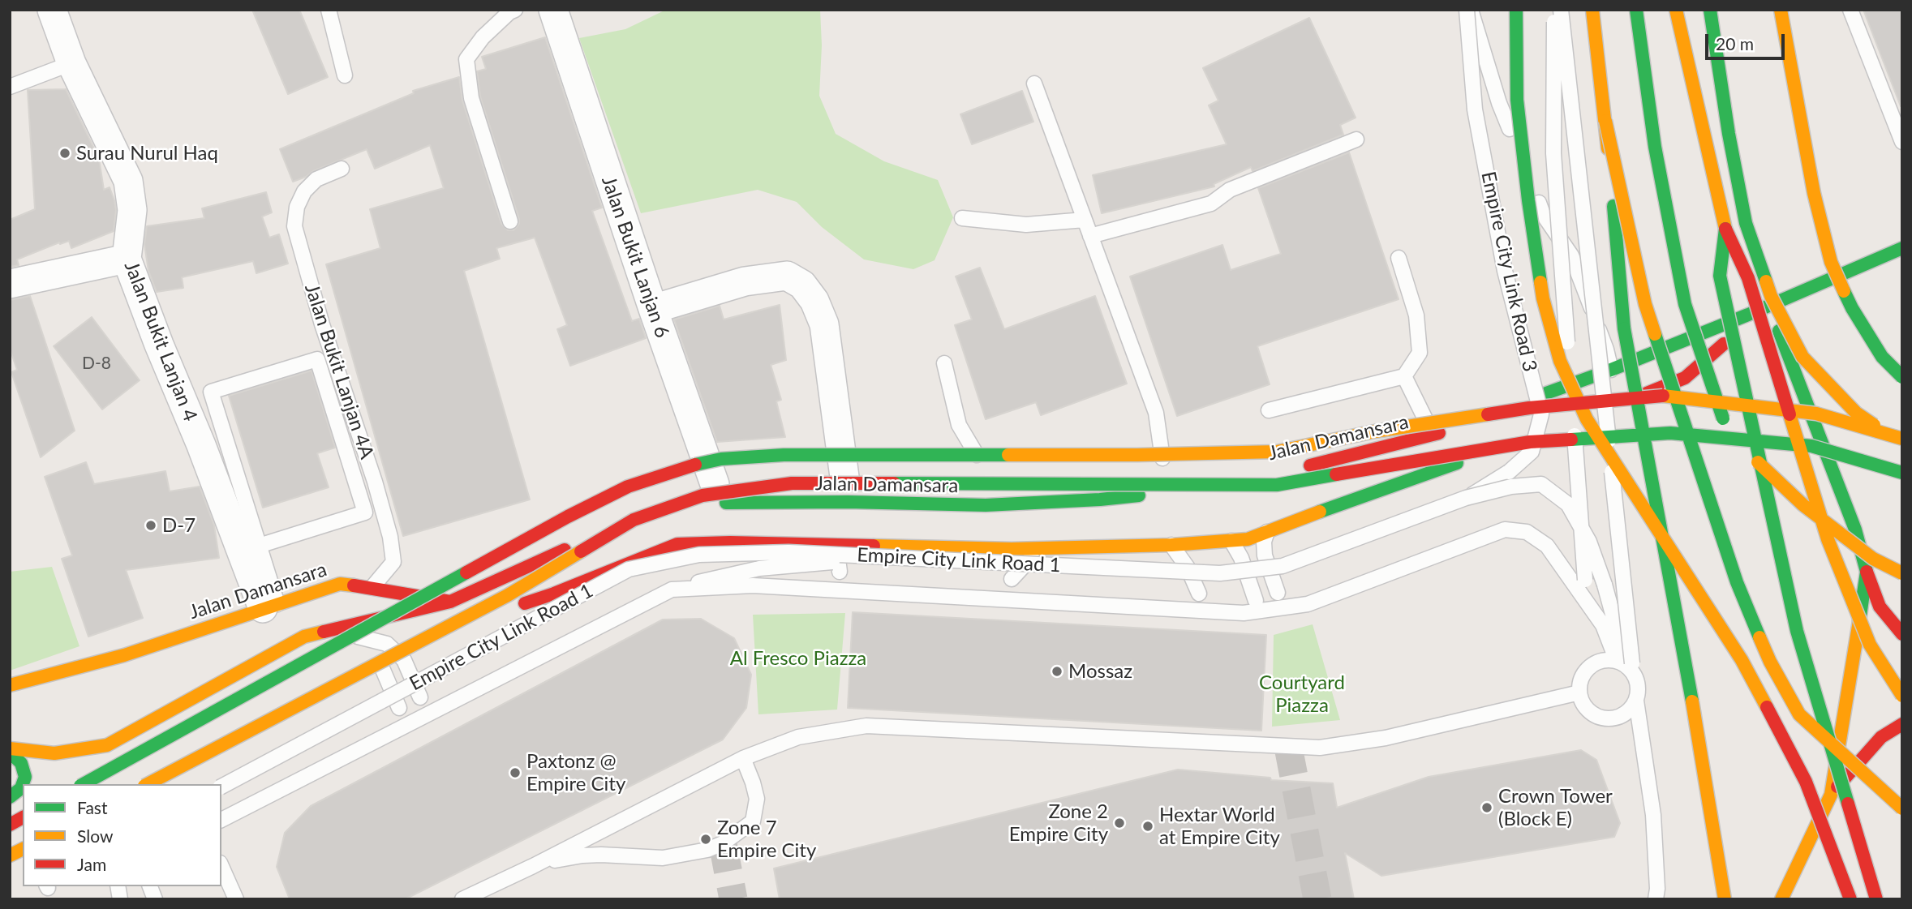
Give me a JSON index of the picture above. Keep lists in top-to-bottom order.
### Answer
{
  "streets": {
    "main road": ["Jalan Damansara"],
    "street": ["Jalan Bukit Lanjan 6", "Jalan Bukit Lanjan 4"],
    "lane": ["Empire City Link Road 3", "Jalan Bukit Lanjan 4A", "Empire City Link Road 1"]
  },
  "crossings": [
    ["Jalan Bukit Lanjan 6", "Jalan Damansara"],
    ["Empire City Link Road 3", "Empire City Link Road 1"],
    ["Jalan Bukit Lanjan 4", "Jalan Damansara"],
    ["Jalan Bukit Lanjan 4A", "Jalan Damansara"]
  ],
  "parks": ["Al Fresco Piazza", "Courtyard Piazza"],
  "places": [
    "Surau Nurul Haq",
    "D-7",
    "Mossaz",
    "Paxtonz @ Empire City",
    "Crown Tower (Block E)",
    "Zone 2 Empire City",
    "Hextar World at Empire City",
    "Zone 7 Empire City"
  ],
  "house_numbers": ["D-8"],
  "legend": ["Fast", "Slow", "Jam"],
  "scale_bar": "20 m"
}
